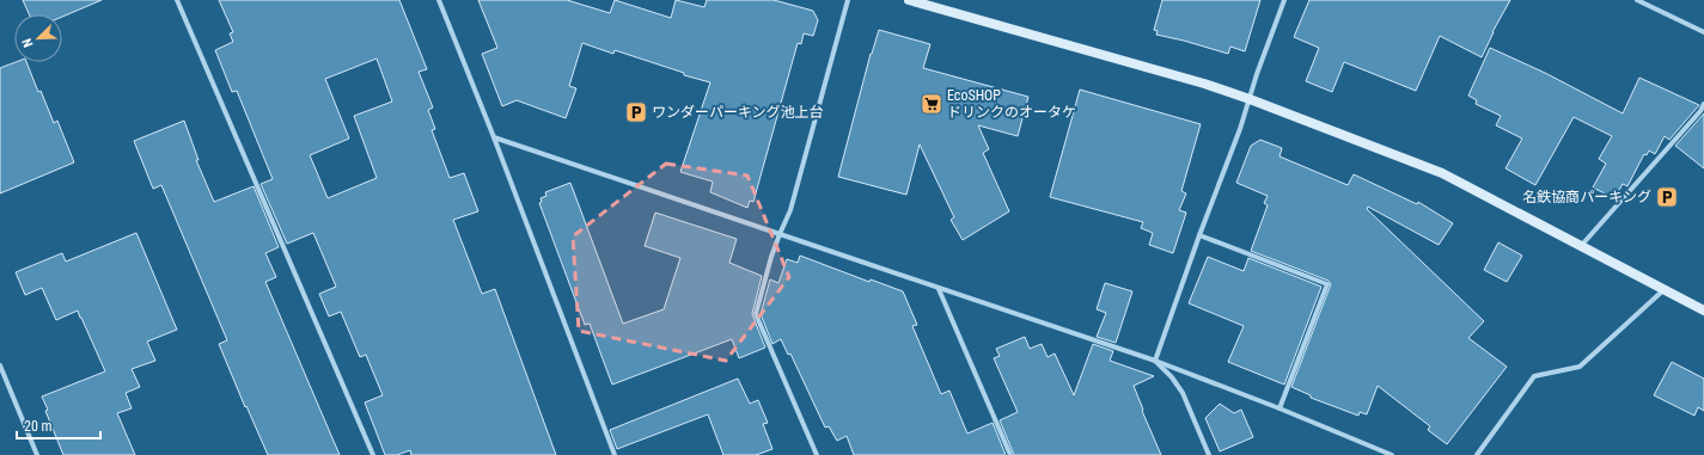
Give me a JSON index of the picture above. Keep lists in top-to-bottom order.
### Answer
{
  "places": {
    "supermarket": ["EcoSHOP ドリンクのオータケ"],
    "parking": ["ワンダーパーキング池上台", "名鉄協商パーキング"]
  },
  "scale_bar": "20 m",
  "north": "bottom left"
}
